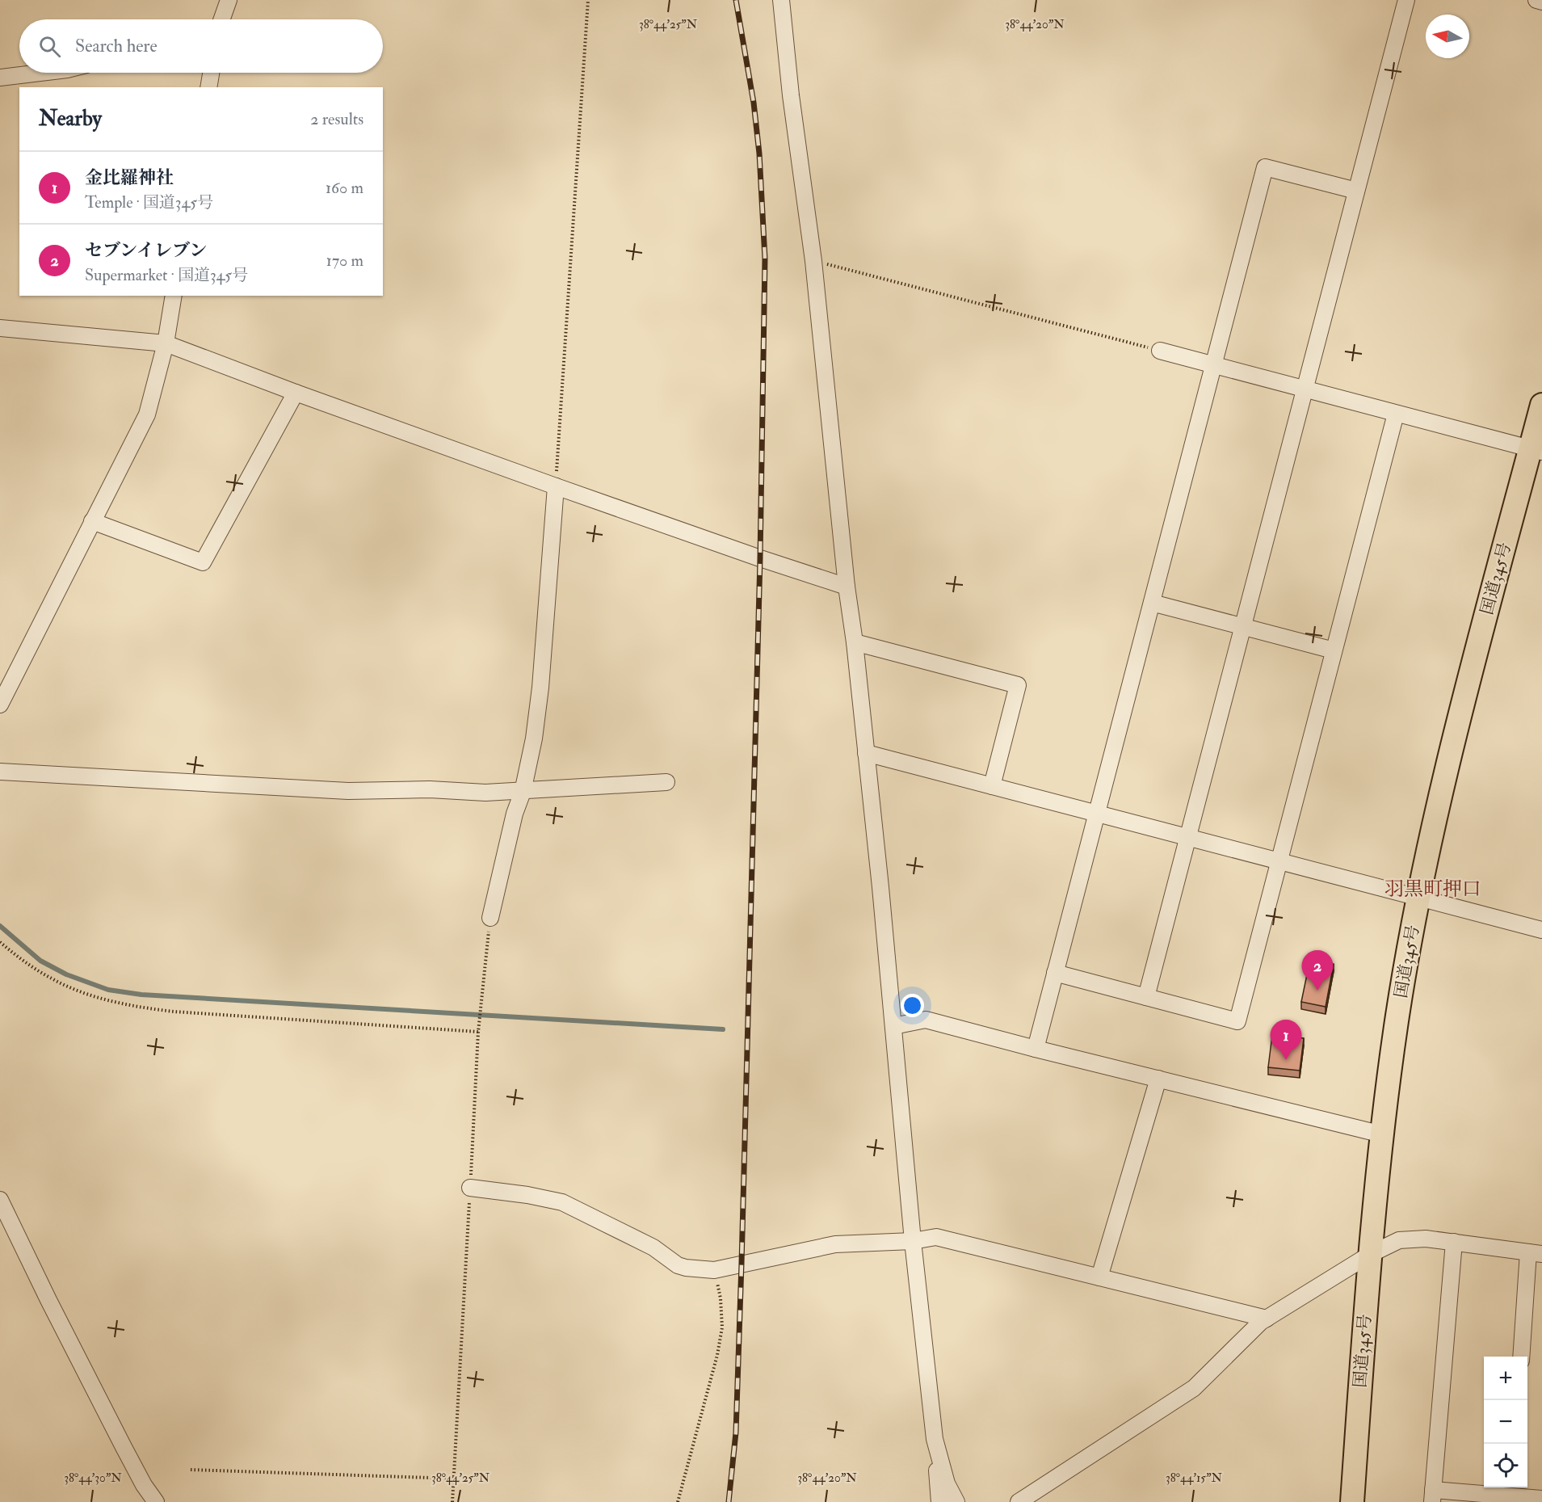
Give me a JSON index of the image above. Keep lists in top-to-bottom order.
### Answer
{
  "streets": {
    "highway": ["国道345号"]
  },
  "districts": ["羽黒町押口"],
  "north": "left",
  "page": {
    "search": "Search here",
    "heading": ["Nearby", "2 results"],
    "list": [
      {
        "mark": "1",
        "name": "金比羅神社",
        "note": "Temple · 国道345号",
        "value": "160 m"
      },
      {
        "mark": "2",
        "name": "セブンイレブン",
        "note": "Supermarket · 国道345号",
        "value": "170 m"
      }
    ],
    "pins": ["2", "1"],
    "map_buttons": ["+", "−"]
  },
  "coordinates": [
    "38°44'25\"N",
    "38°44'20\"N",
    "38°44'30\"N",
    "38°44'15\"N"
  ]
}
